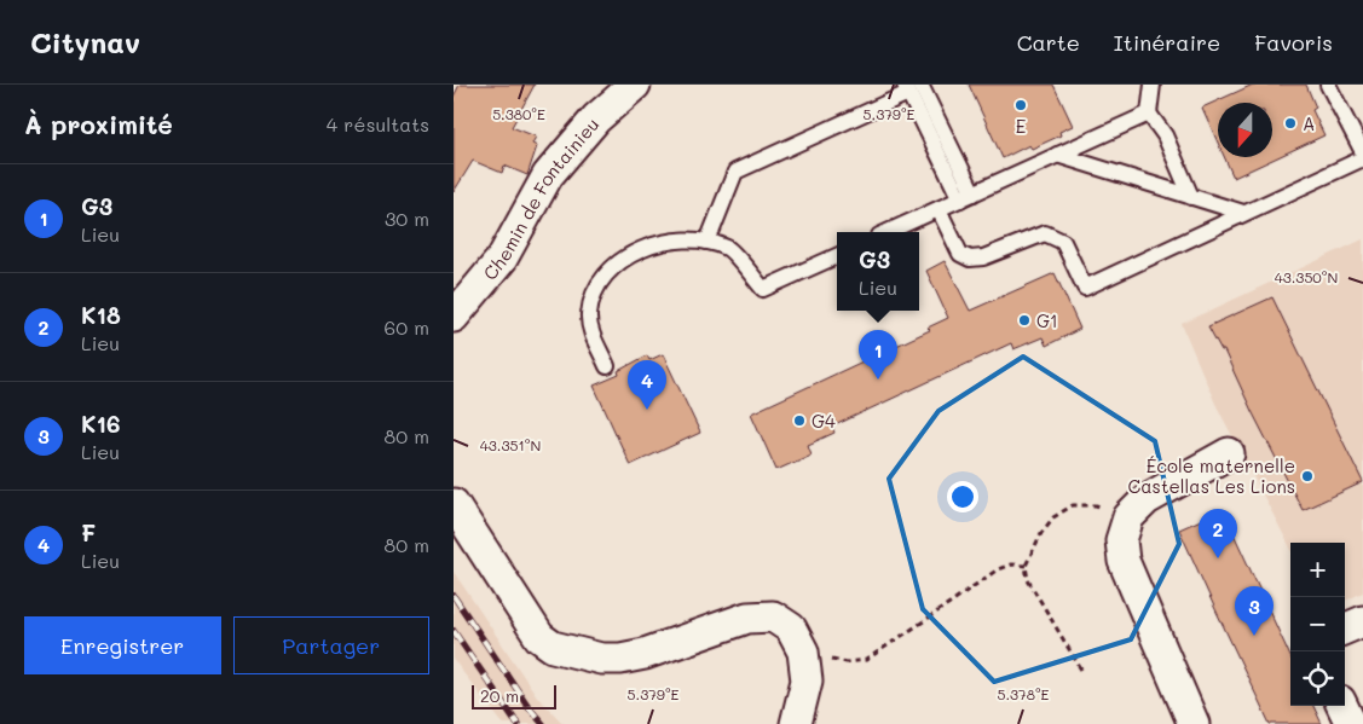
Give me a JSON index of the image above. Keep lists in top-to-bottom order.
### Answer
{
  "streets": {
    "street": ["Chemin de Fontainieu"]
  },
  "places": [
    "E",
    "A",
    "G1",
    "G4",
    "École maternelle Castellas Les Lions"
  ],
  "scale_bar": "20 m",
  "north": "bottom",
  "page": {
    "header": "Citynav",
    "nav": ["Carte", "Itinéraire", "Favoris"],
    "heading": ["À proximité", "4 résultats"],
    "list": [
      {
        "mark": "1",
        "name": "G3",
        "note": "Lieu",
        "value": "30 m"
      },
      {
        "mark": "2",
        "name": "K18",
        "note": "Lieu",
        "value": "60 m"
      },
      {
        "mark": "3",
        "name": "K16",
        "note": "Lieu",
        "value": "80 m"
      },
      {
        "mark": "4",
        "name": "F",
        "note": "Lieu",
        "value": "80 m"
      }
    ],
    "popup": ["G3", "Lieu"],
    "pins": [
      "1",
      "4",
      "2",
      "3"
    ],
    "map_buttons": ["+", "−"],
    "buttons": ["Enregistrer", "Partager"],
    "scale": "20 m"
  },
  "coordinates": [
    "5.380°E",
    "5.379°E",
    "43.350°N",
    "43.351°N",
    "5.378°E"
  ]
}
